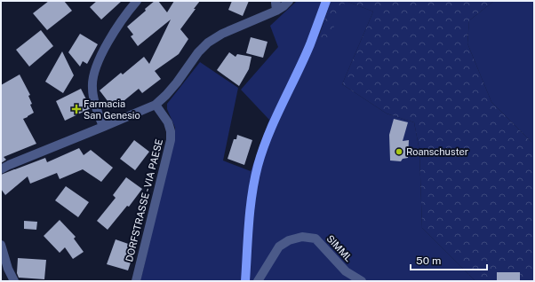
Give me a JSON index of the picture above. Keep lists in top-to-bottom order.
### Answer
{
  "streets": {
    "street": ["DORFSTRASSE - VIA PAESE", "SIMML"]
  },
  "places": {
    "health": ["Farmacia San Genesio"],
    "other": ["Roanschuster"]
  },
  "scale_bar": "50 m"
}
